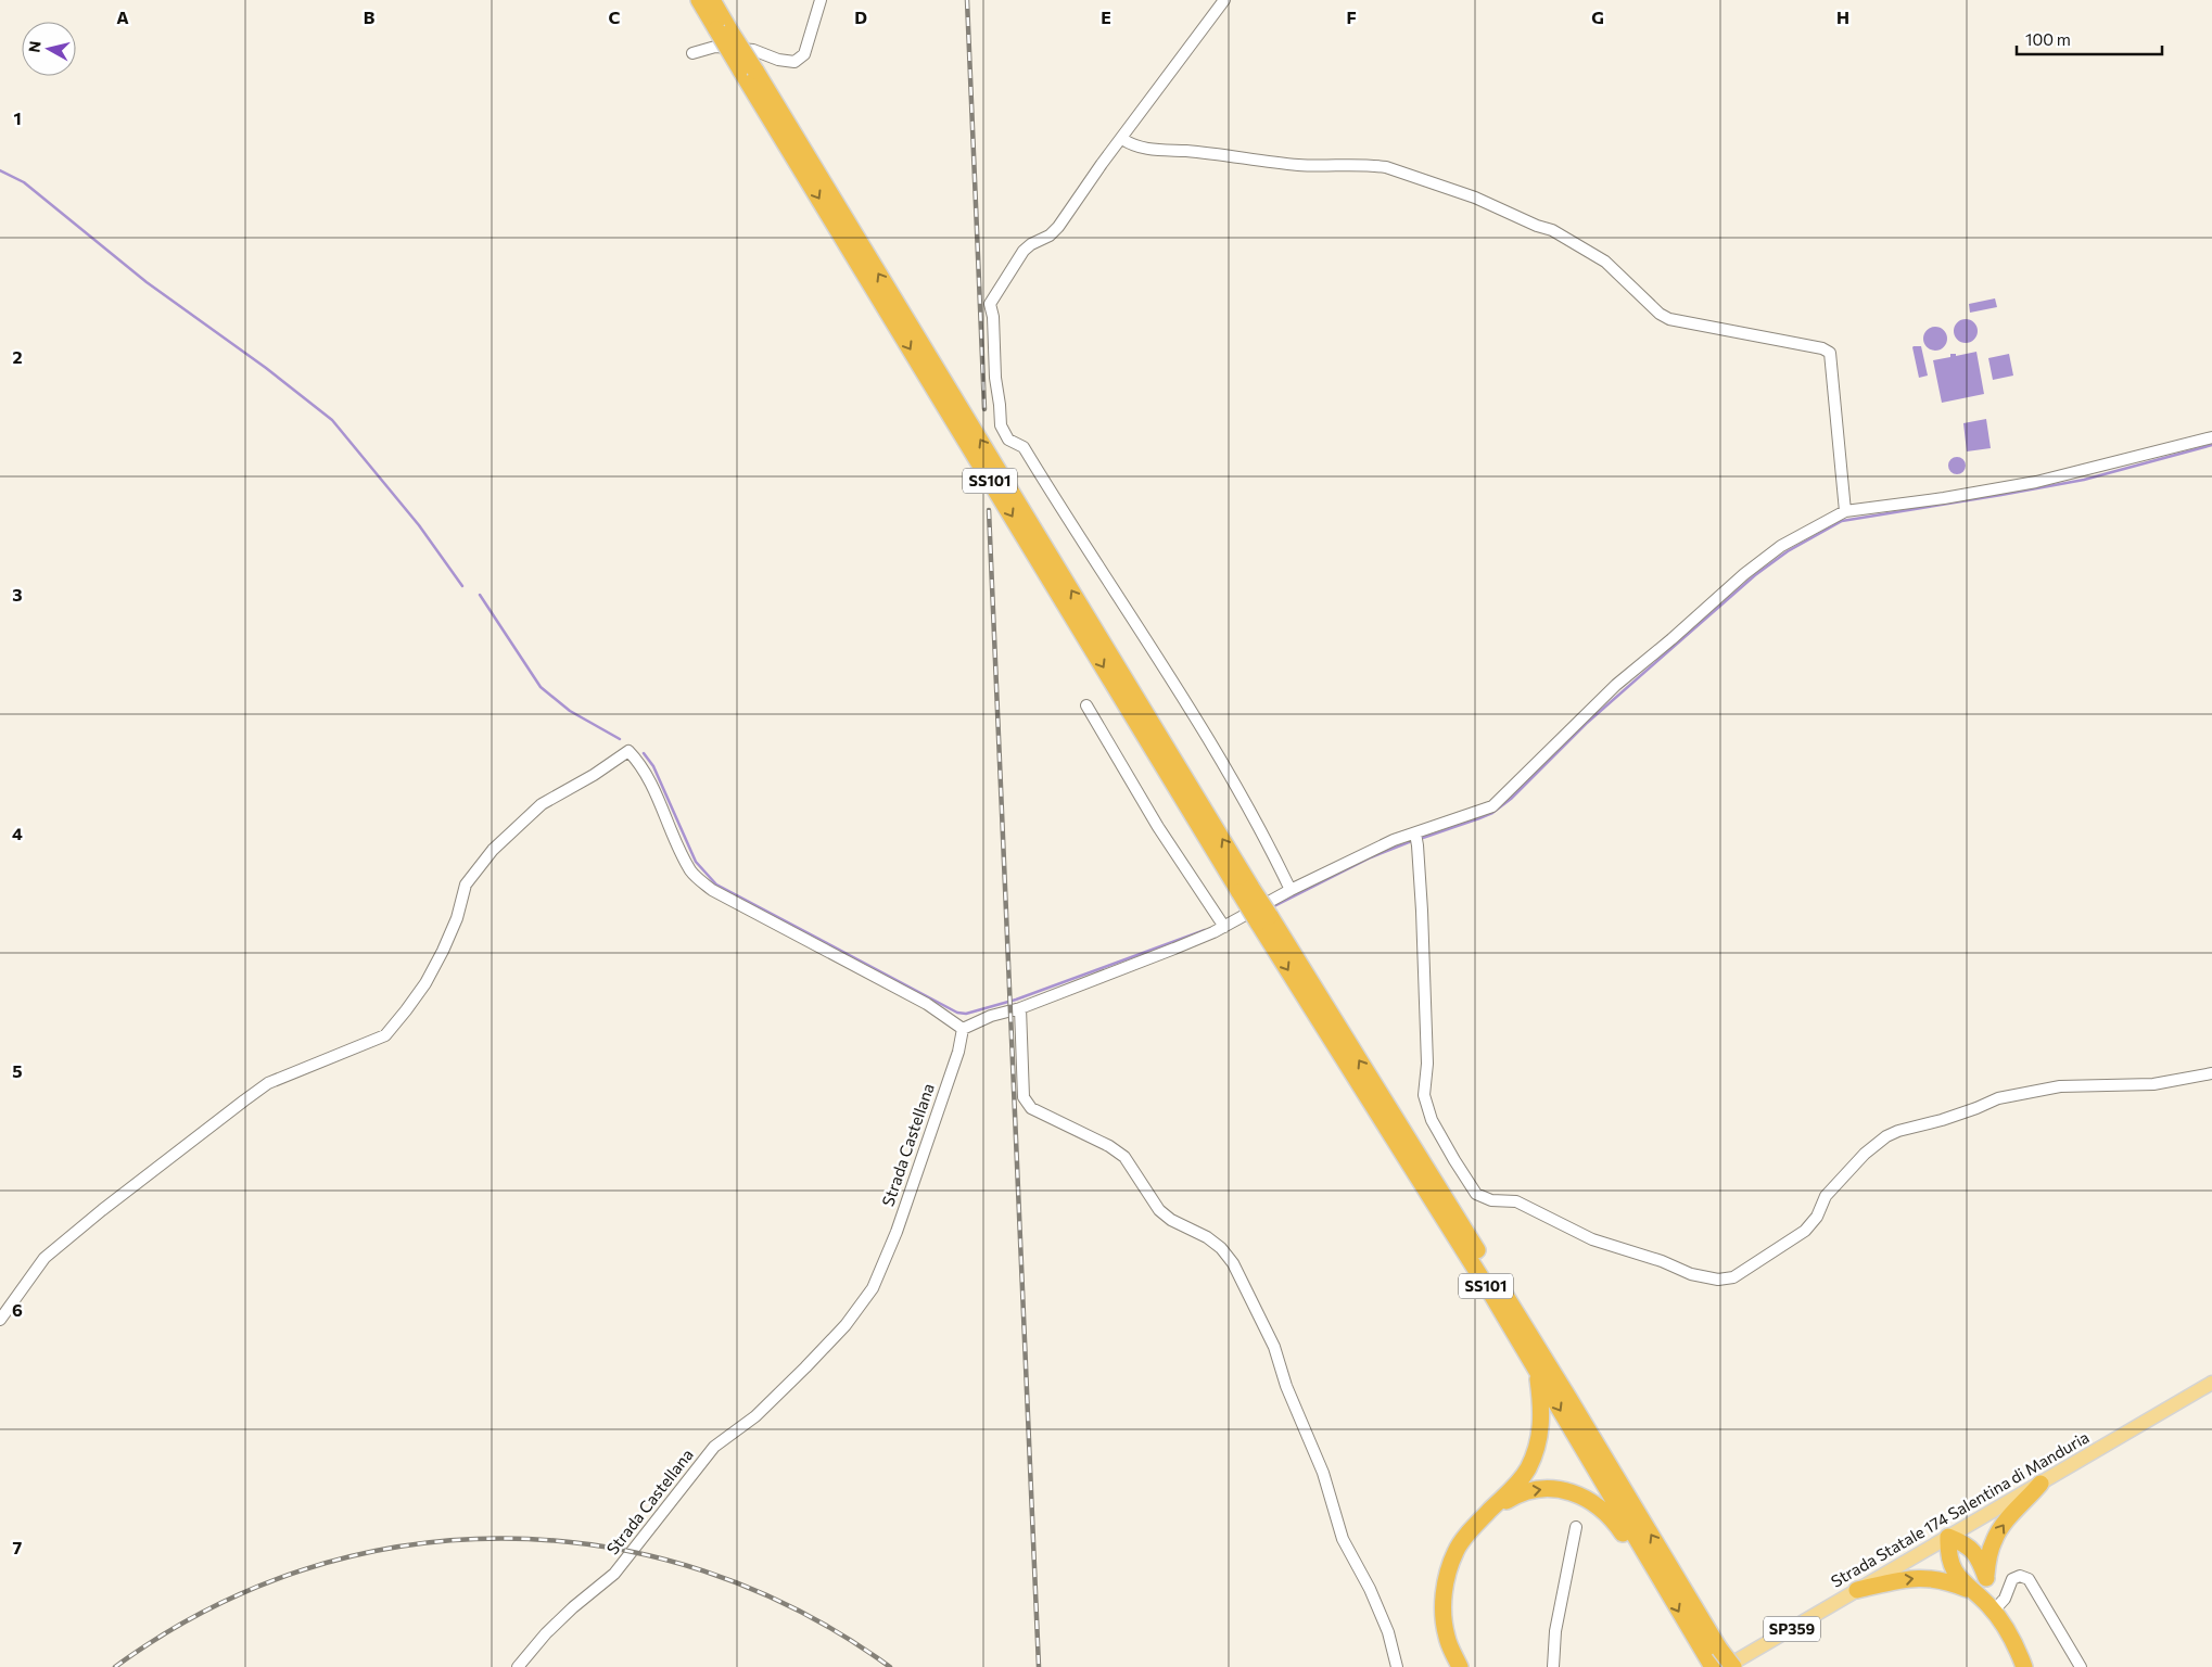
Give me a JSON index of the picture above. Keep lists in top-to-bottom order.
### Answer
{
  "streets": {
    "highway": ["SS101"],
    "main road": ["Strada Statale 174 Salentina di Manduria", "SP359"],
    "street": ["Strada Castellana"]
  },
  "scale_bar": "100 m",
  "north": "left",
  "grid": {
    "columns": [
      "A",
      "B",
      "C",
      "D",
      "E",
      "F",
      "G",
      "H"
    ],
    "rows": [
      "1",
      "2",
      "3",
      "4",
      "5",
      "6",
      "7"
    ]
  }
}
